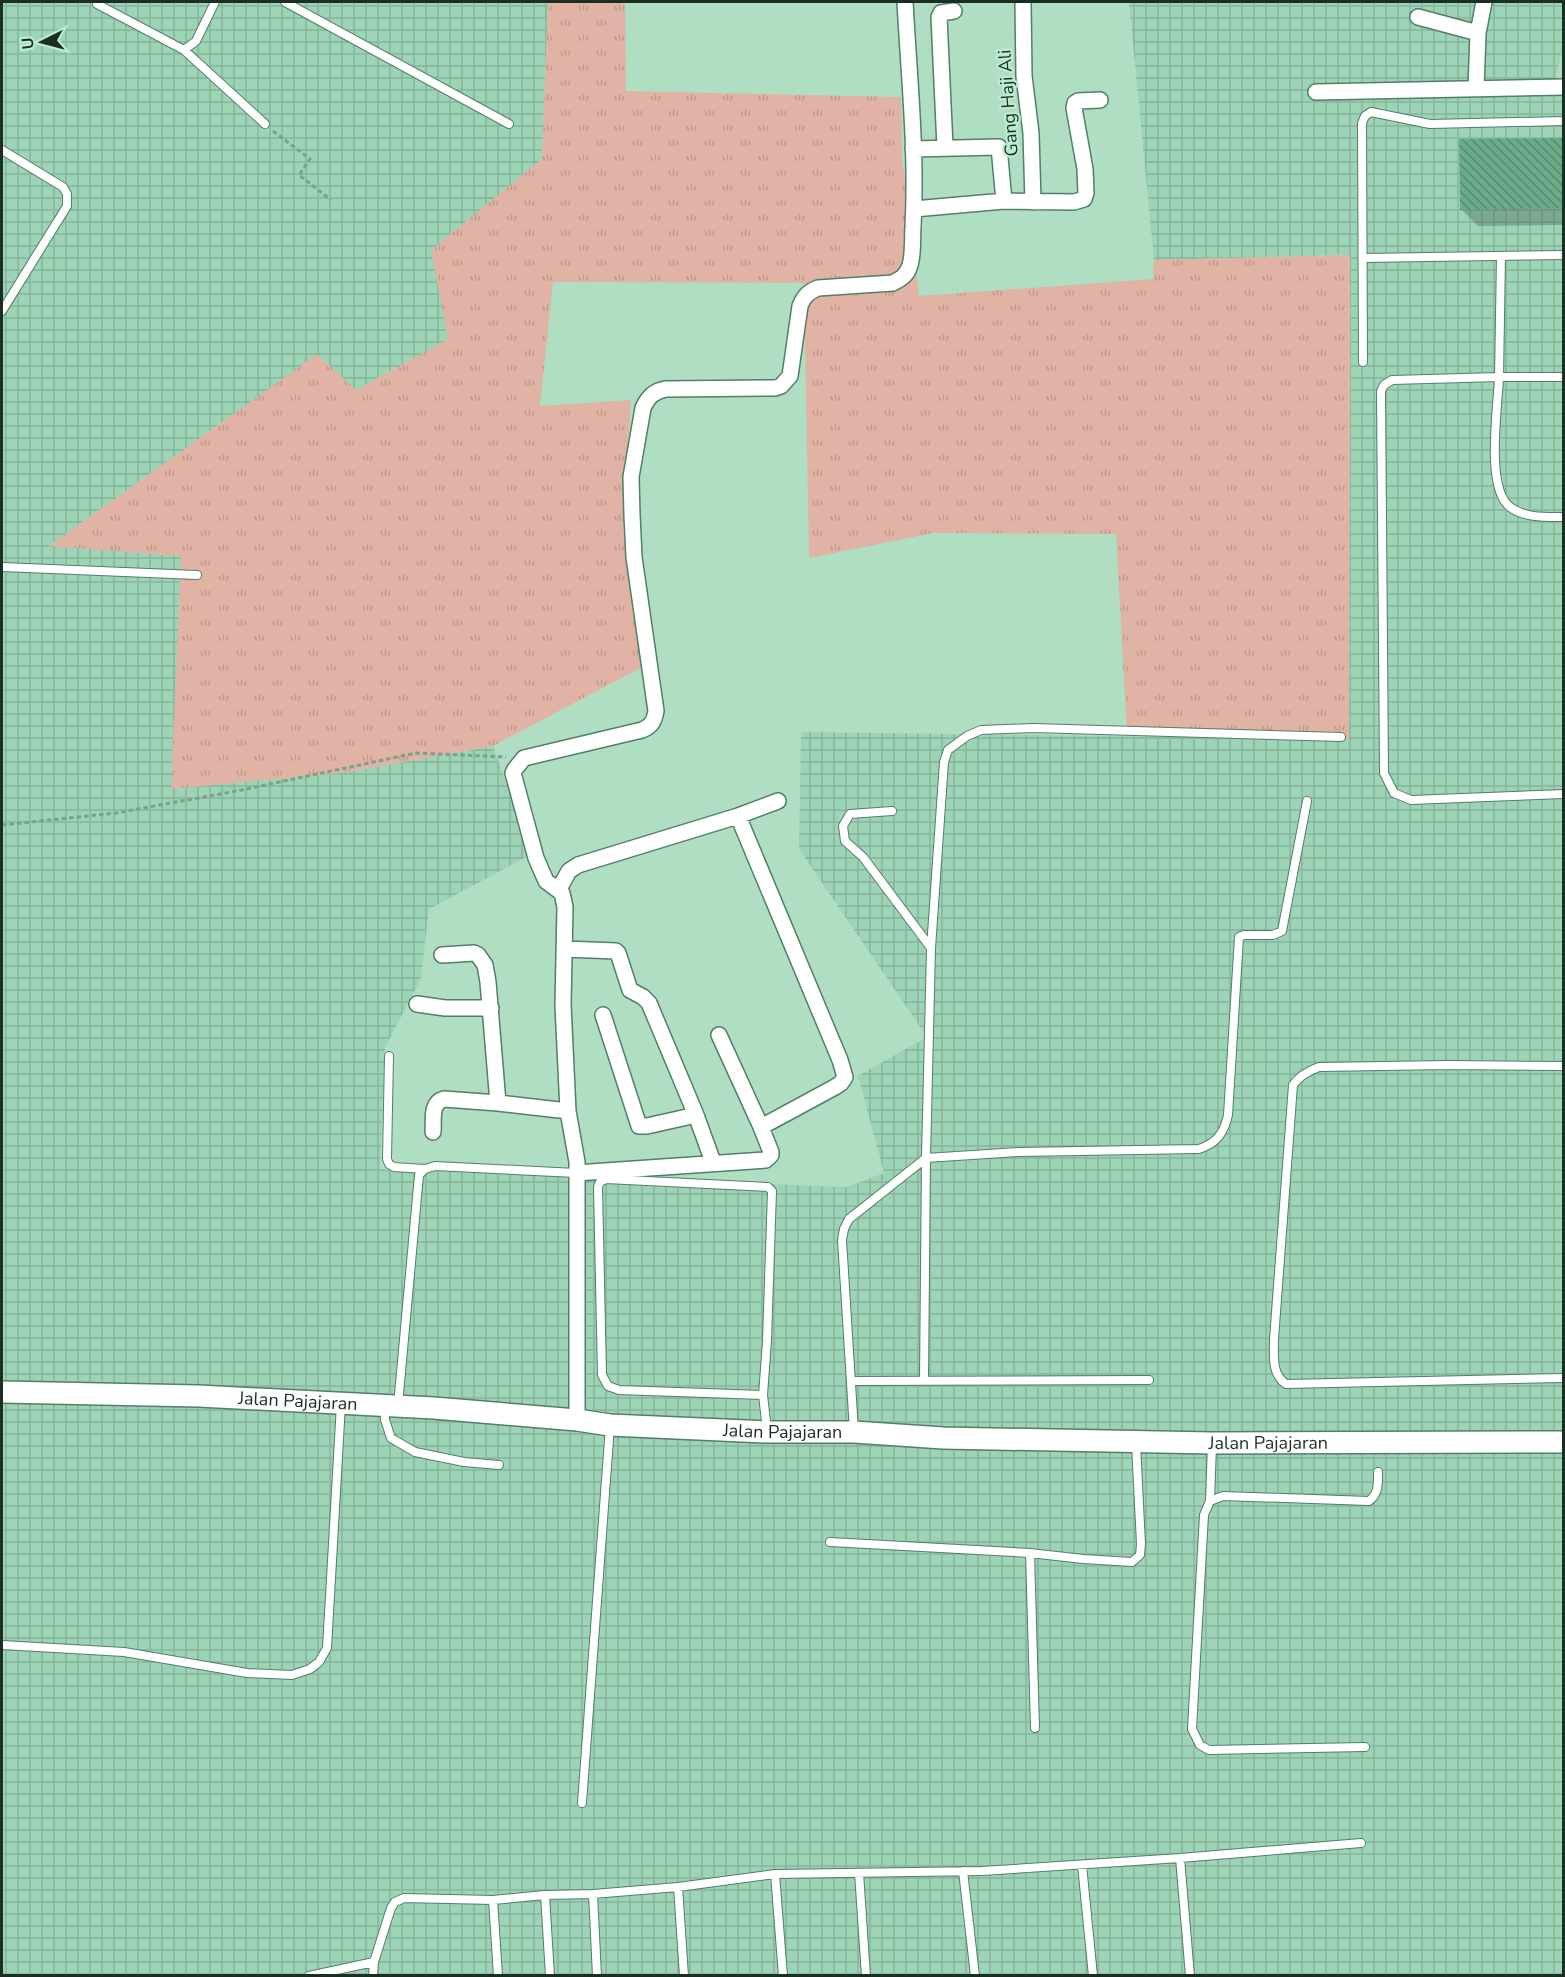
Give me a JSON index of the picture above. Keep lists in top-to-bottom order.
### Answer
{
  "streets": {
    "main road": ["Jalan Pajajaran"],
    "street": ["Gang Haji Ali"]
  },
  "north": "left"
}
